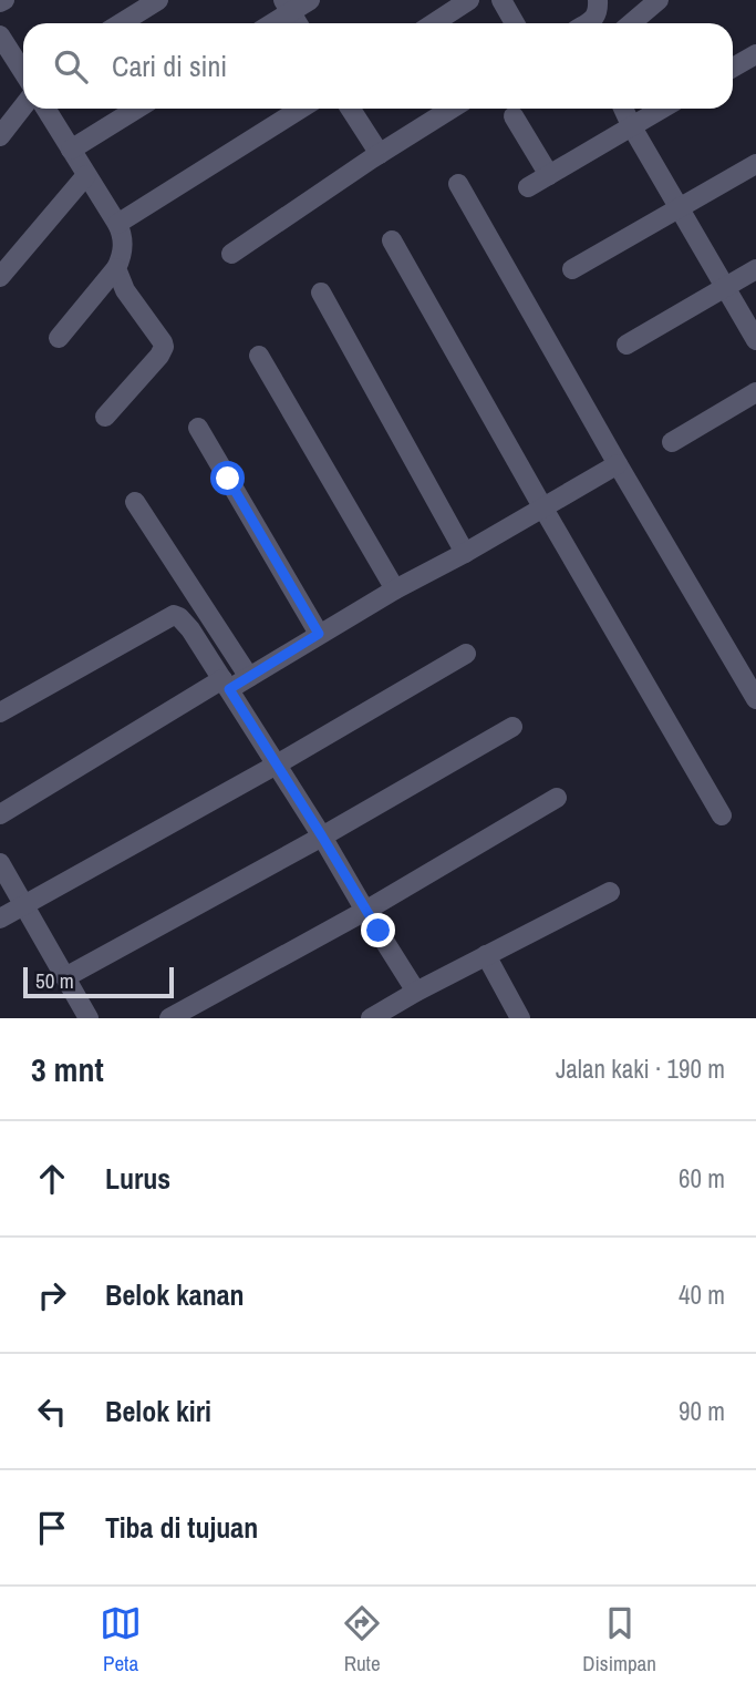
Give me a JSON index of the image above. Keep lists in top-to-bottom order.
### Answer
{
  "scale_bar": "50 m",
  "page": {
    "search": "Cari di sini",
    "scale": "50 m",
    "heading": ["3 mnt", "Jalan kaki · 190 m"],
    "list": [
      ["Lurus", "60 m"],
      ["Belok kanan", "40 m"],
      ["Belok kiri", "90 m"],
      "Tiba di tujuan"
    ],
    "nav": ["Peta", "Rute", "Disimpan"]
  }
}
